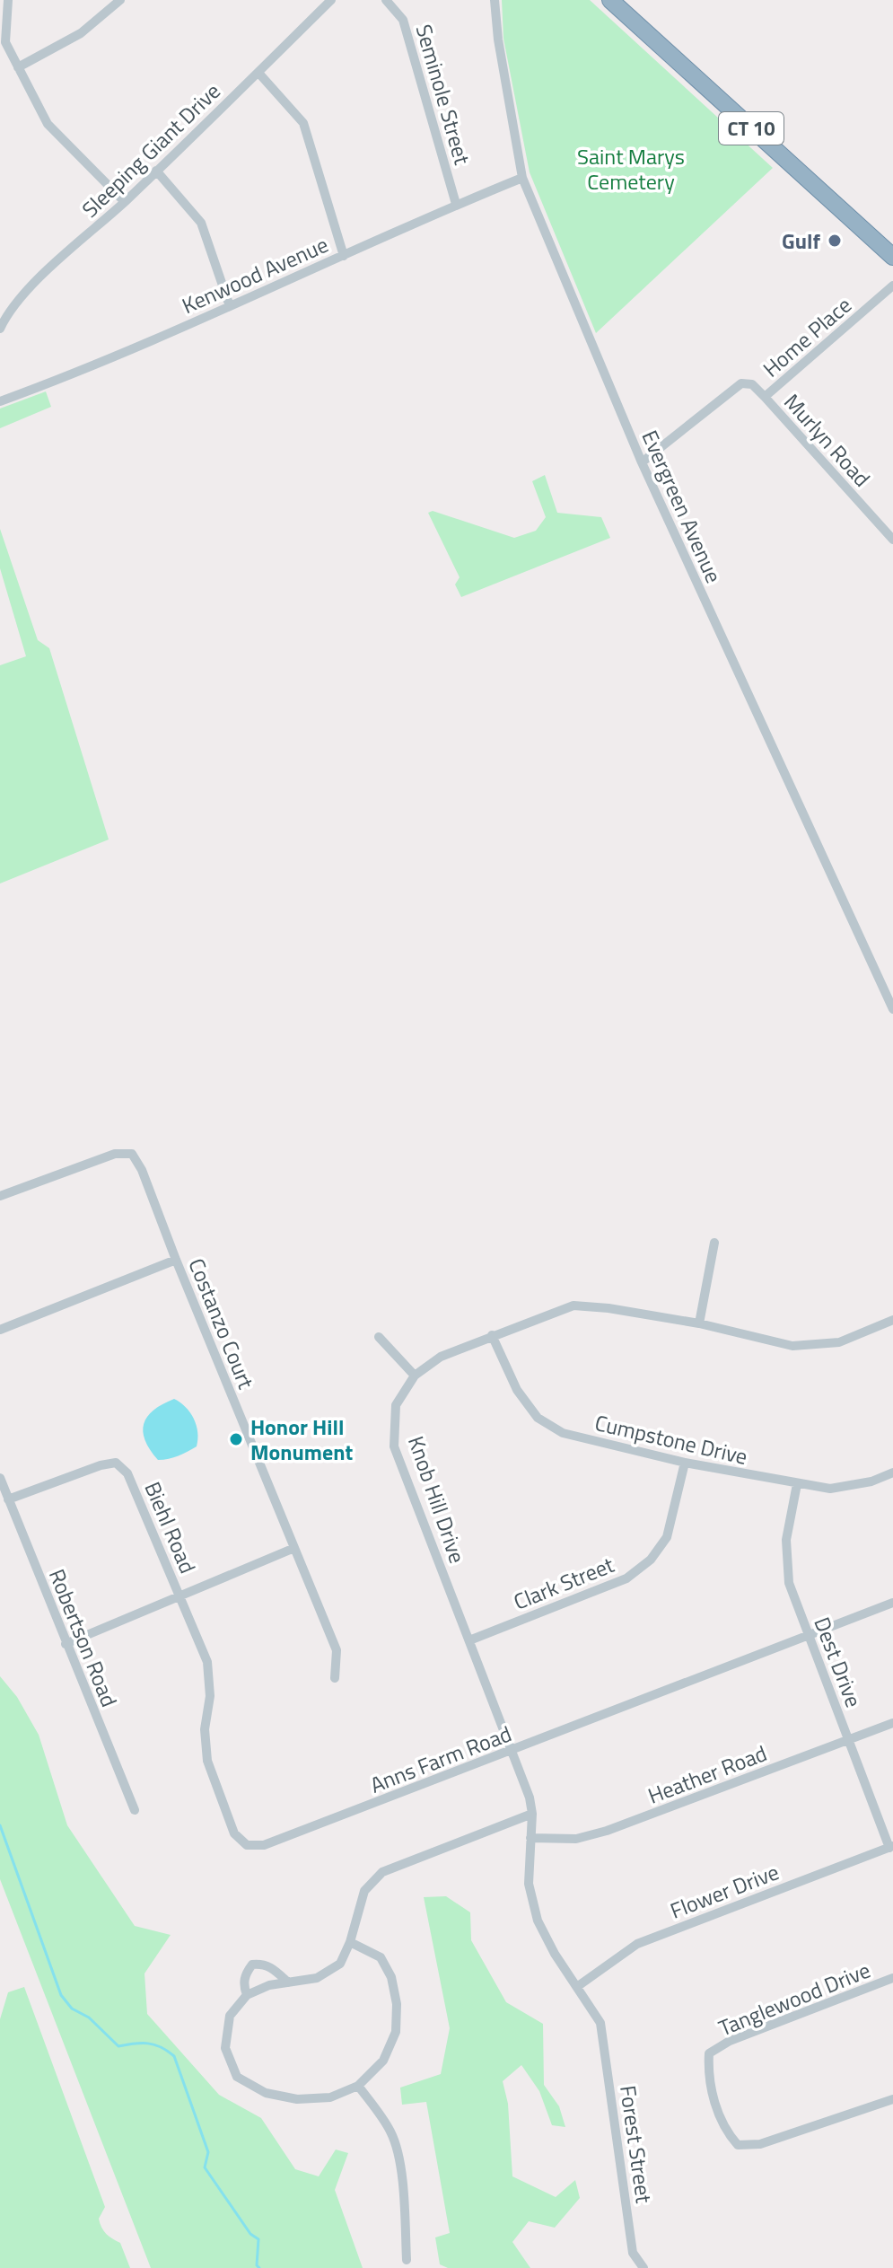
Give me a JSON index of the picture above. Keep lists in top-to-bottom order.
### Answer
{
  "streets": {
    "highway": ["CT 10"],
    "street": [
      "Seminole Street",
      "Sleeping Giant Drive",
      "Kenwood Avenue",
      "Home Place",
      "Murlyn Road",
      "Evergreen Avenue",
      "Costanzo Court",
      "Cumpstone Drive",
      "Knob Hill Drive",
      "Biehl Road",
      "Clark Street",
      "Robertson Road",
      "Dest Drive",
      "Anns Farm Road",
      "Heather Road",
      "Flower Drive",
      "Tanglewood Drive",
      "Forest Street"
    ]
  },
  "crossings": [
    ["Seminole Street", "Kenwood Avenue"],
    ["Kenwood Avenue", "Evergreen Avenue"],
    ["Home Place", "Murlyn Road"],
    ["Home Place", "Evergreen Avenue"],
    ["Cumpstone Drive", "Knob Hill Drive"],
    ["Cumpstone Drive", "Clark Street"],
    ["Cumpstone Drive", "Dest Drive"],
    ["Knob Hill Drive", "Clark Street"],
    ["Knob Hill Drive", "Anns Farm Road"],
    ["Knob Hill Drive", "Heather Road"],
    ["Knob Hill Drive", "Flower Drive"],
    ["Knob Hill Drive", "Forest Street"],
    ["Biehl Road", "Robertson Road"],
    ["Biehl Road", "Anns Farm Road"],
    ["Dest Drive", "Anns Farm Road"],
    ["Dest Drive", "Heather Road"],
    ["Dest Drive", "Flower Drive"]
  ],
  "parks": ["Saint Marys Cemetery"],
  "places": ["Gulf", "Honor Hill Monument"]
}
